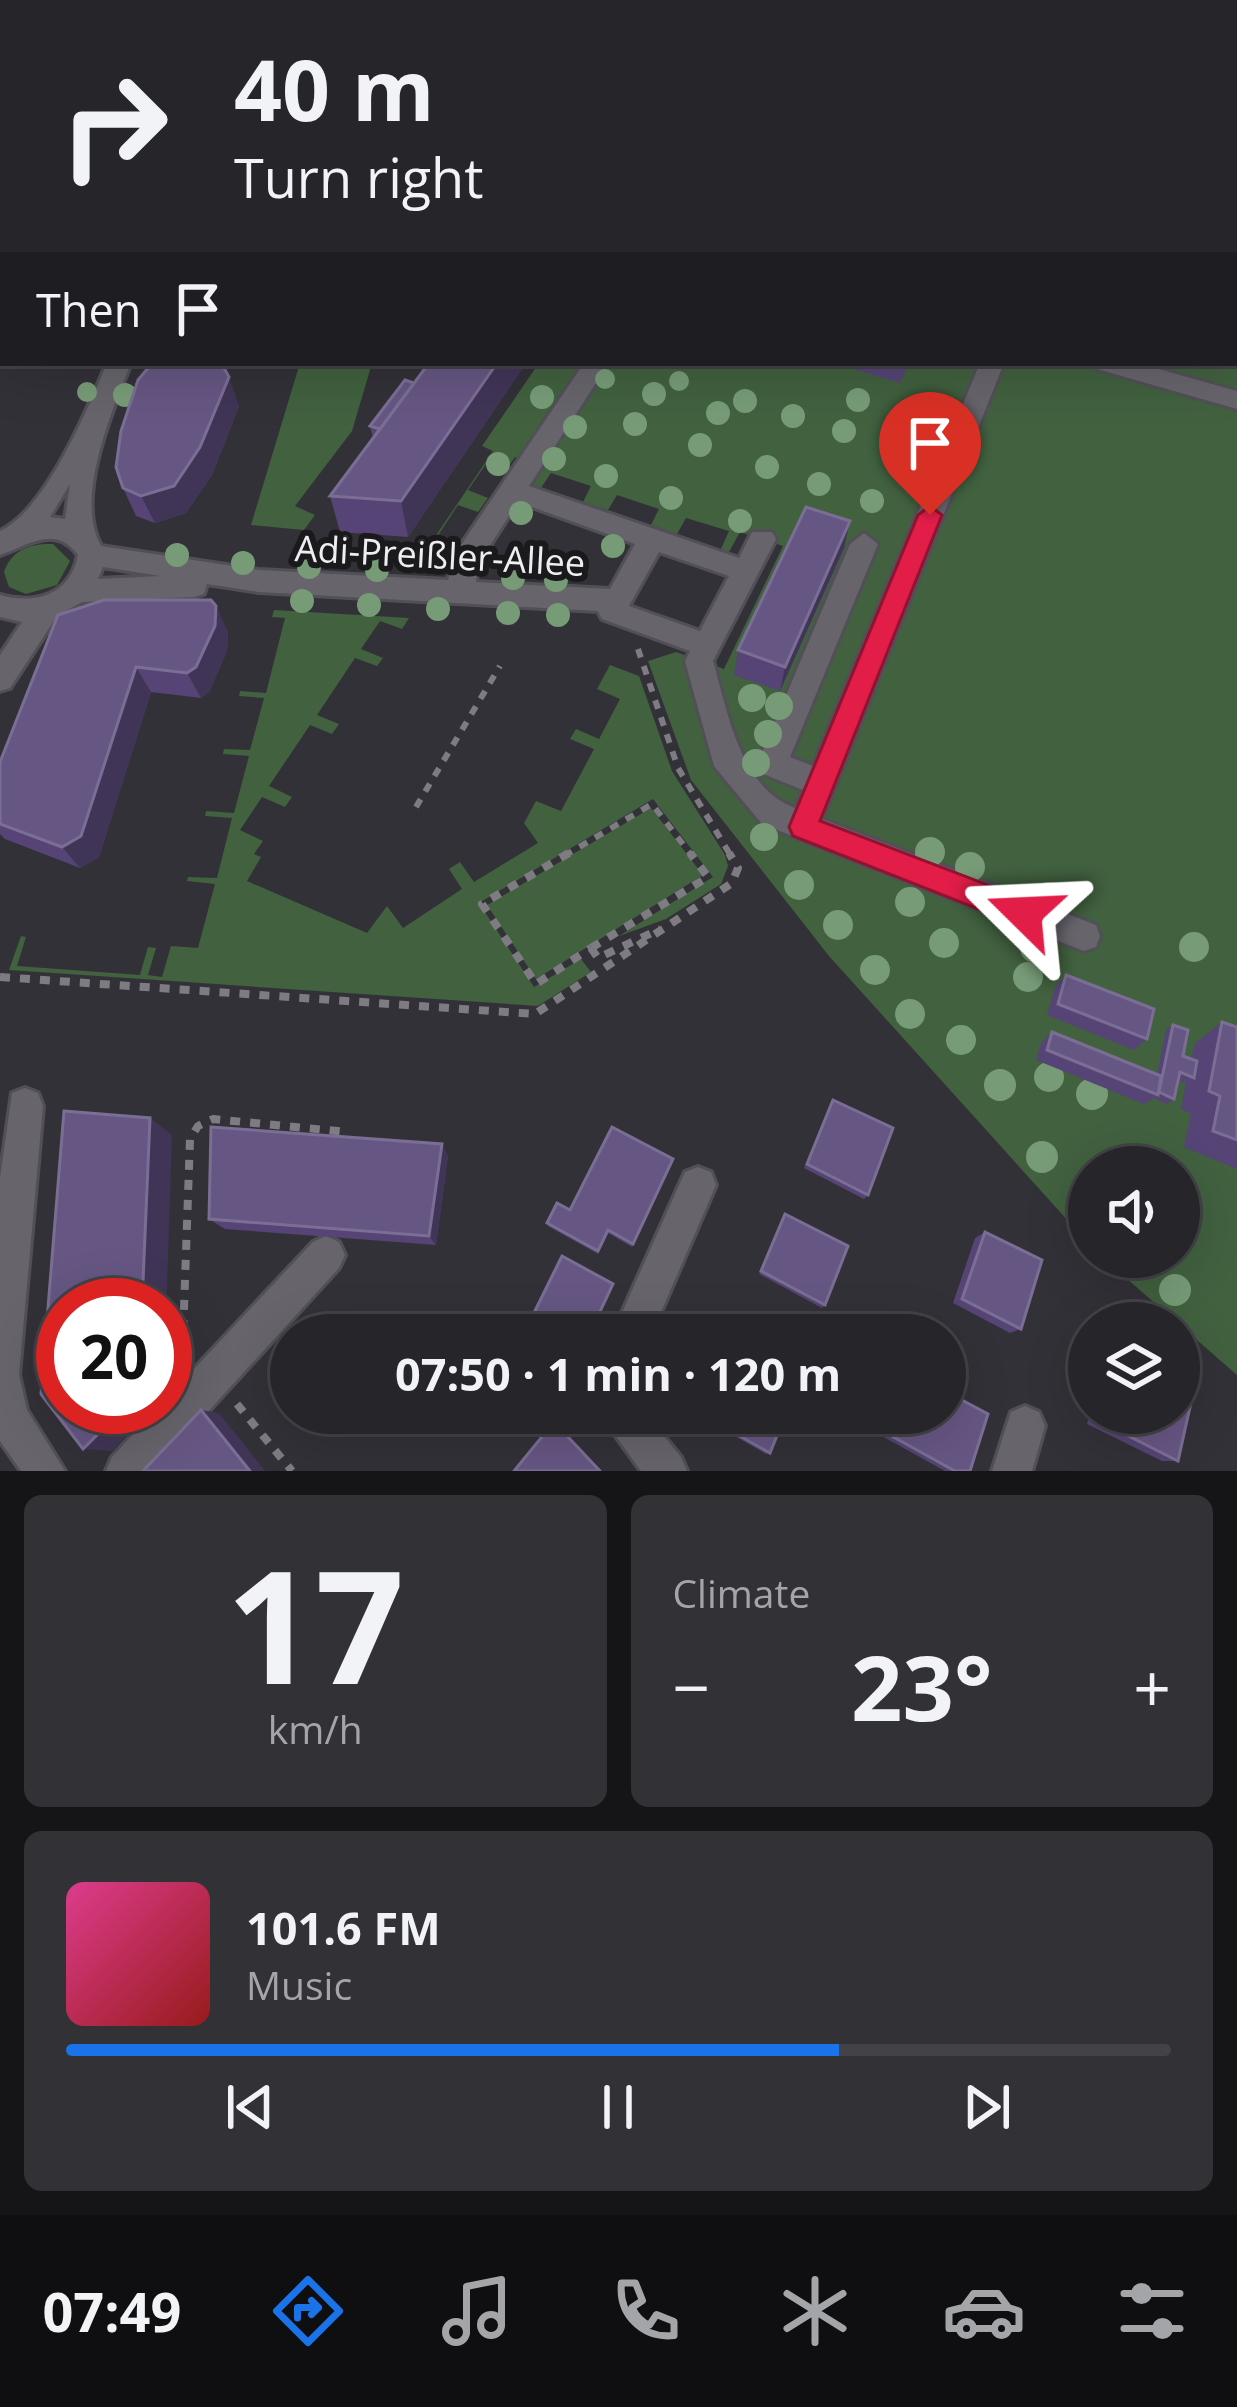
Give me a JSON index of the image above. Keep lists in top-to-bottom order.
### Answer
{
  "streets": {
    "street": ["Adi-Preißler-Allee"]
  },
  "page": {
    "turn": ["40 m", "Turn right"],
    "then": "Then",
    "limit": "20",
    "trip": "07:50 · 1 min · 120 m",
    "tile": [
      ["17", "km/h"],
      "Climate"
    ],
    "heat": ["−", "23°", "+"],
    "song": ["101.6 FM", "Music"],
    "tabs": "07:49"
  }
}
